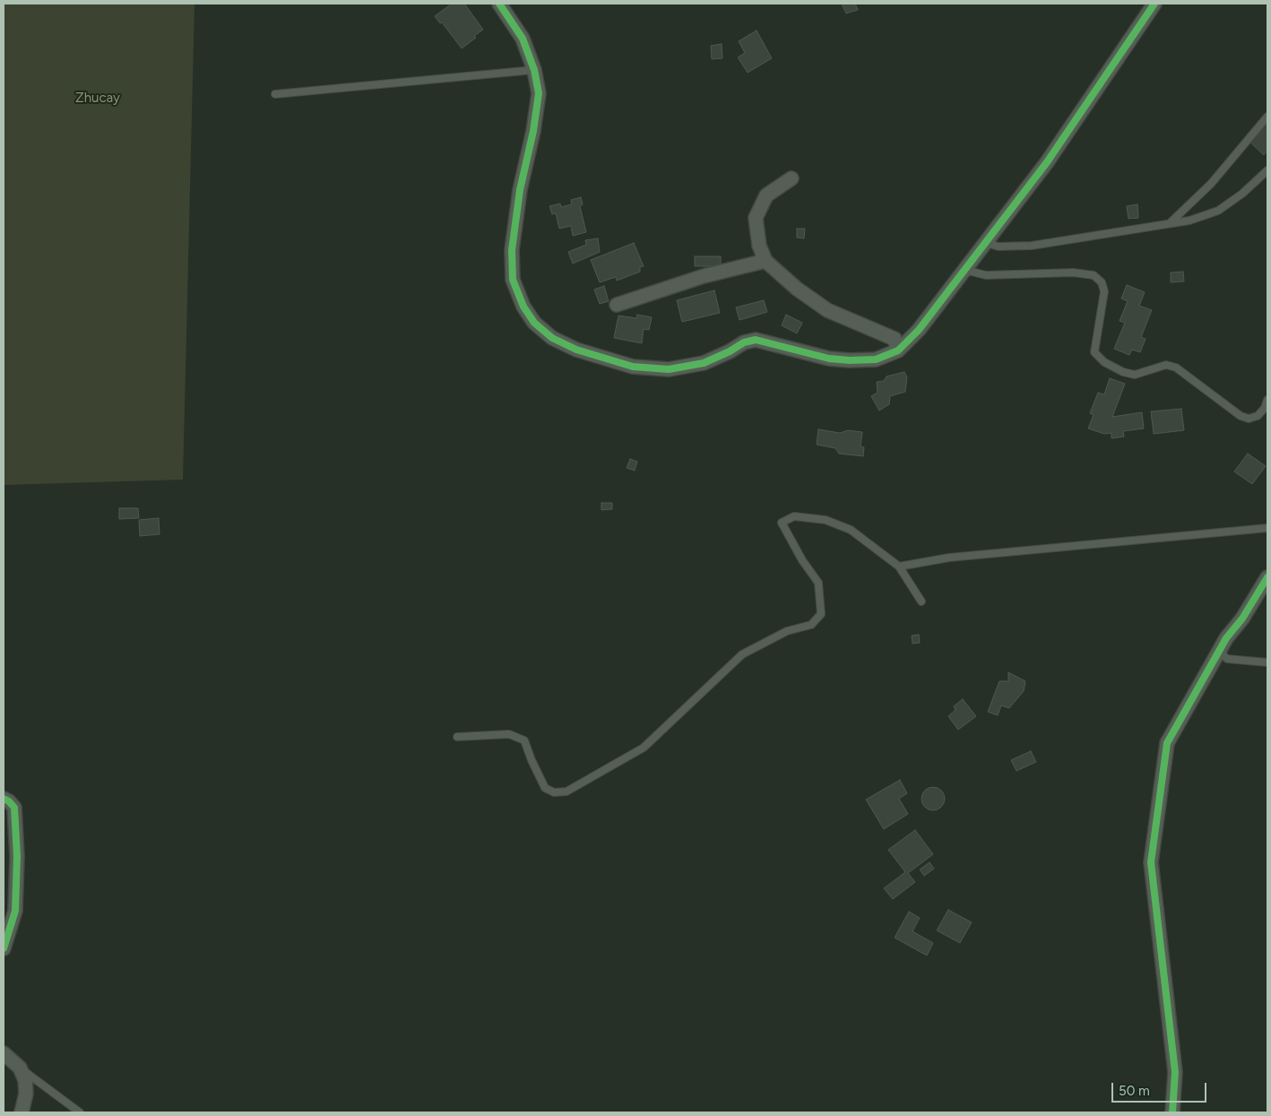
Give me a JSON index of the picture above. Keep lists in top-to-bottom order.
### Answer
{
  "parks": ["Zhucay"],
  "scale_bar": "50 m"
}
